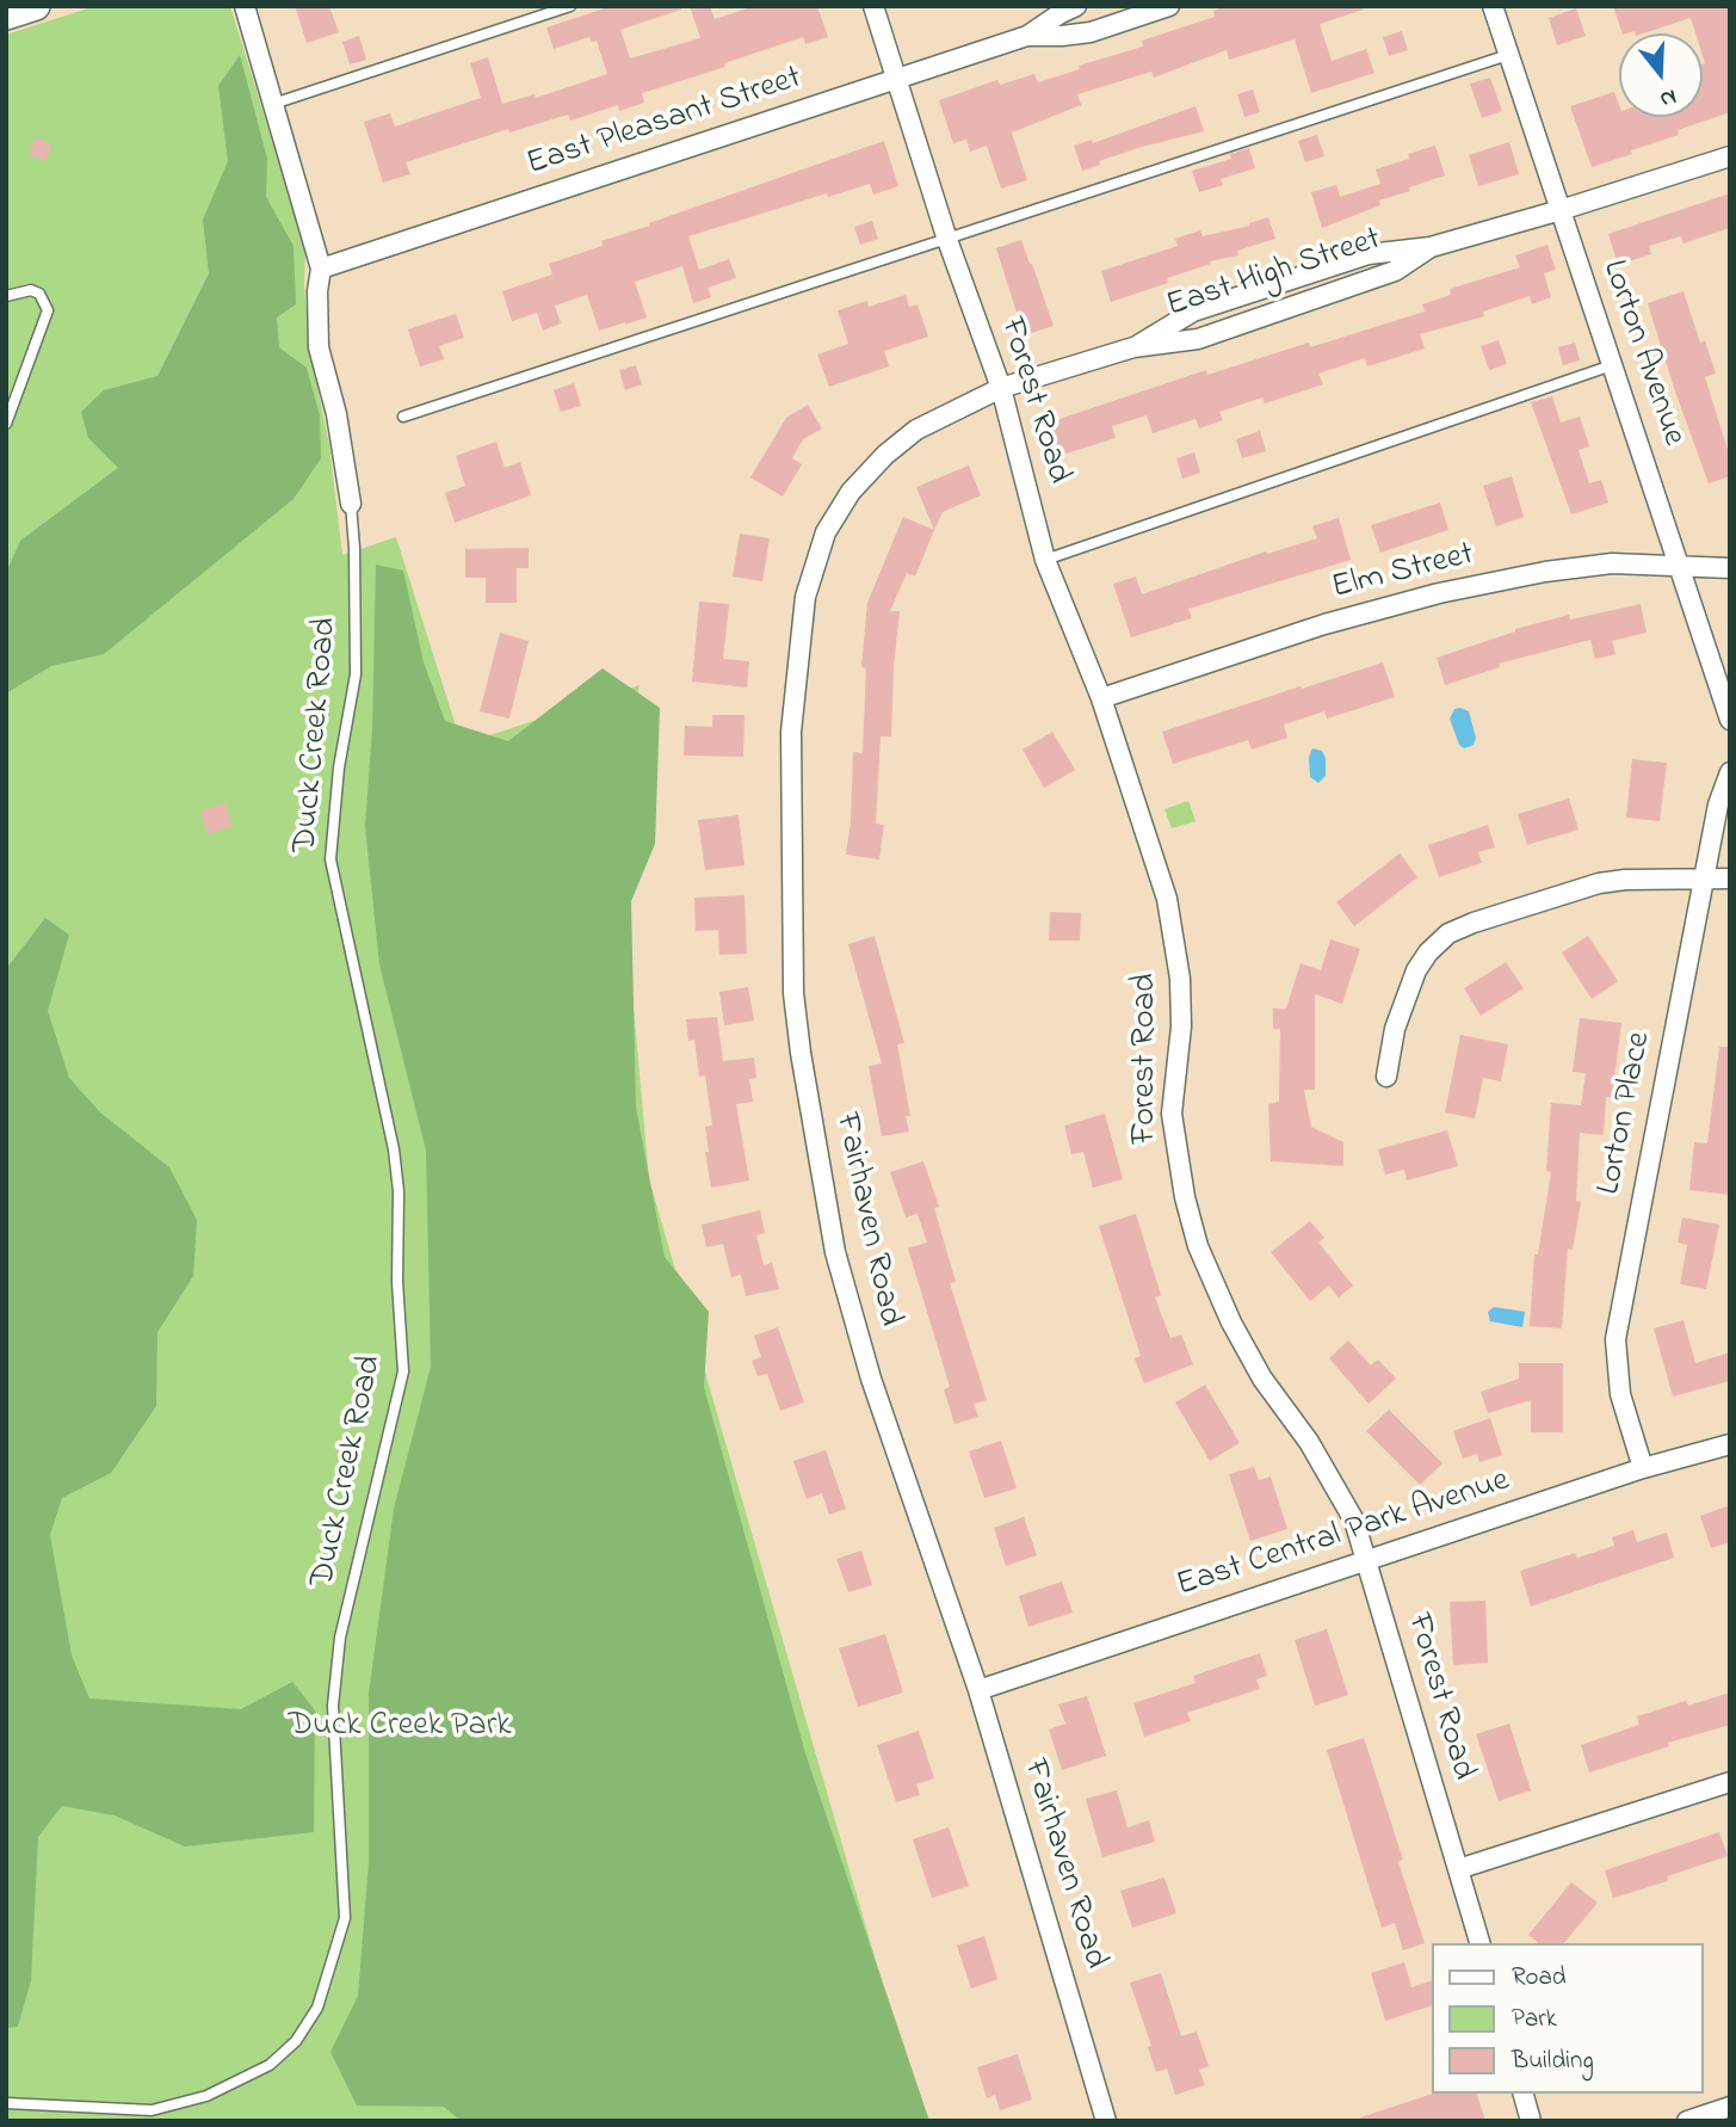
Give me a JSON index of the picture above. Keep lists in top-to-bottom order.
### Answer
{
  "streets": {
    "street": [
      "East Pleasant Street",
      "East High Street",
      "Lorton Avenue",
      "Forest Road",
      "Elm Street",
      "Lorton Place",
      "Fairhaven Road",
      "East Central Park Avenue"
    ],
    "lane": ["Duck Creek Road"]
  },
  "crossings": [
    ["East Pleasant Street", "Forest Road"],
    ["East High Street", "Lorton Avenue"],
    ["East High Street", "Forest Road"],
    ["East High Street", "Fairhaven Road"],
    ["Lorton Avenue", "Elm Street"],
    ["Forest Road", "Elm Street"],
    ["Forest Road", "Fairhaven Road"],
    ["Forest Road", "East Central Park Avenue"],
    ["Lorton Place", "East Central Park Avenue"],
    ["Fairhaven Road", "East Central Park Avenue"]
  ],
  "parks": ["Duck Creek Park"],
  "legend": ["Road", "Park", "Building"],
  "north": "bottom"
}
